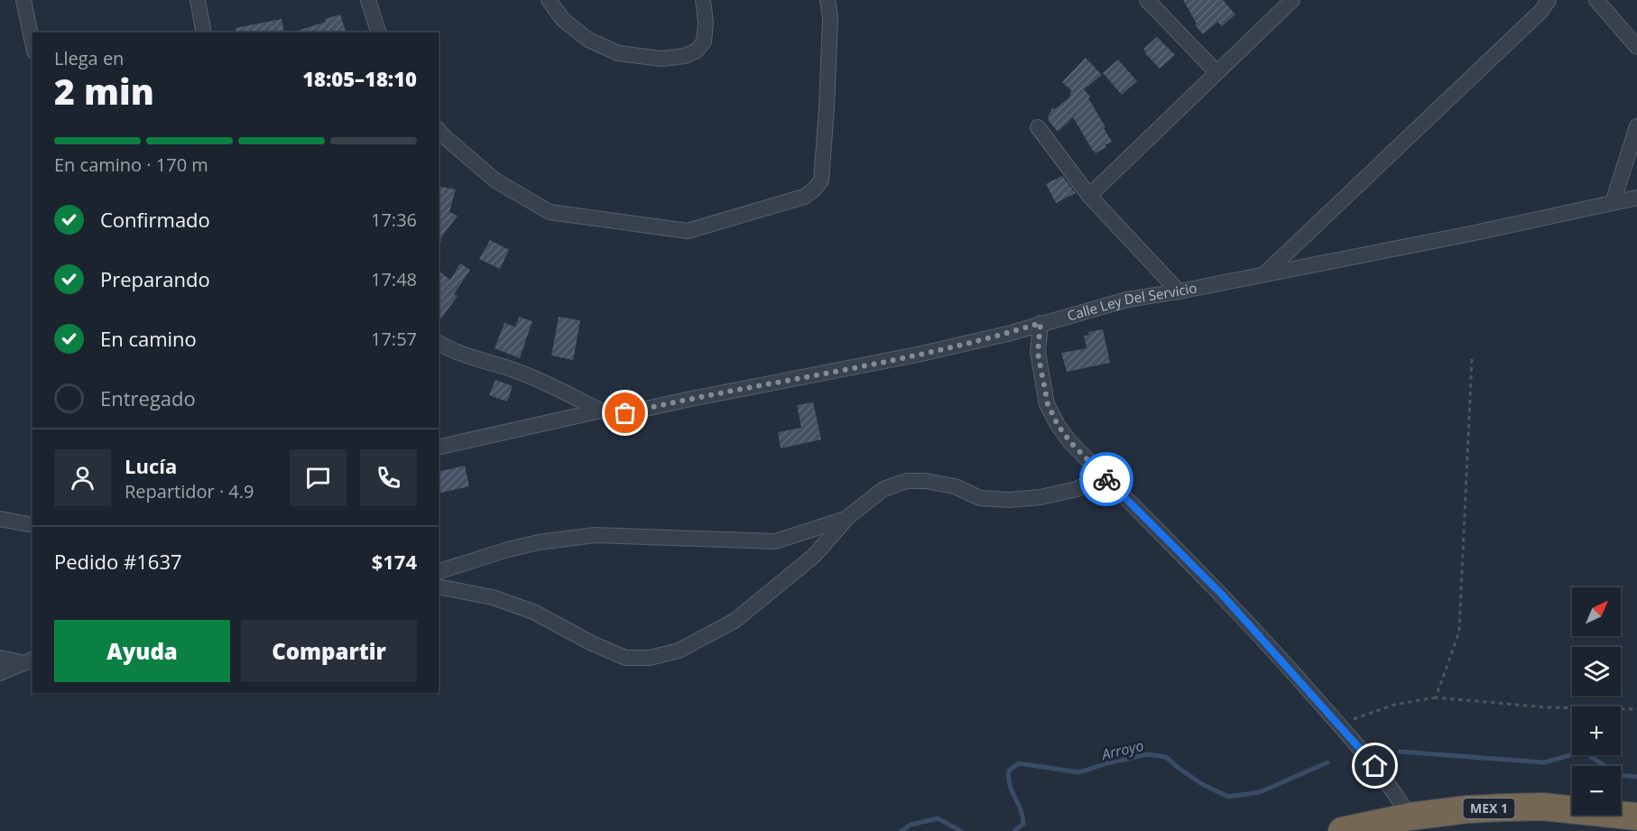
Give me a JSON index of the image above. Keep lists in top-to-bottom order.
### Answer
{
  "streets": {
    "highway": ["MEX 1"],
    "street": ["Calle Ley Del Servicio"]
  },
  "water": ["Arroyo"],
  "north": "top right",
  "page": {
    "heading": ["2 min", "Llega en", "18:05–18:10"],
    "panel": [
      "Lucía",
      "Repartidor · 4.9",
      "Pedido #1637",
      "$174"
    ],
    "bar": "En camino · 170 m",
    "list": [
      ["Confirmado", "17:36"],
      ["Preparando", "17:48"],
      ["En camino", "17:57"],
      "Entregado"
    ],
    "map_buttons": ["+", "−"],
    "buttons": ["Ayuda", "Compartir"]
  }
}
